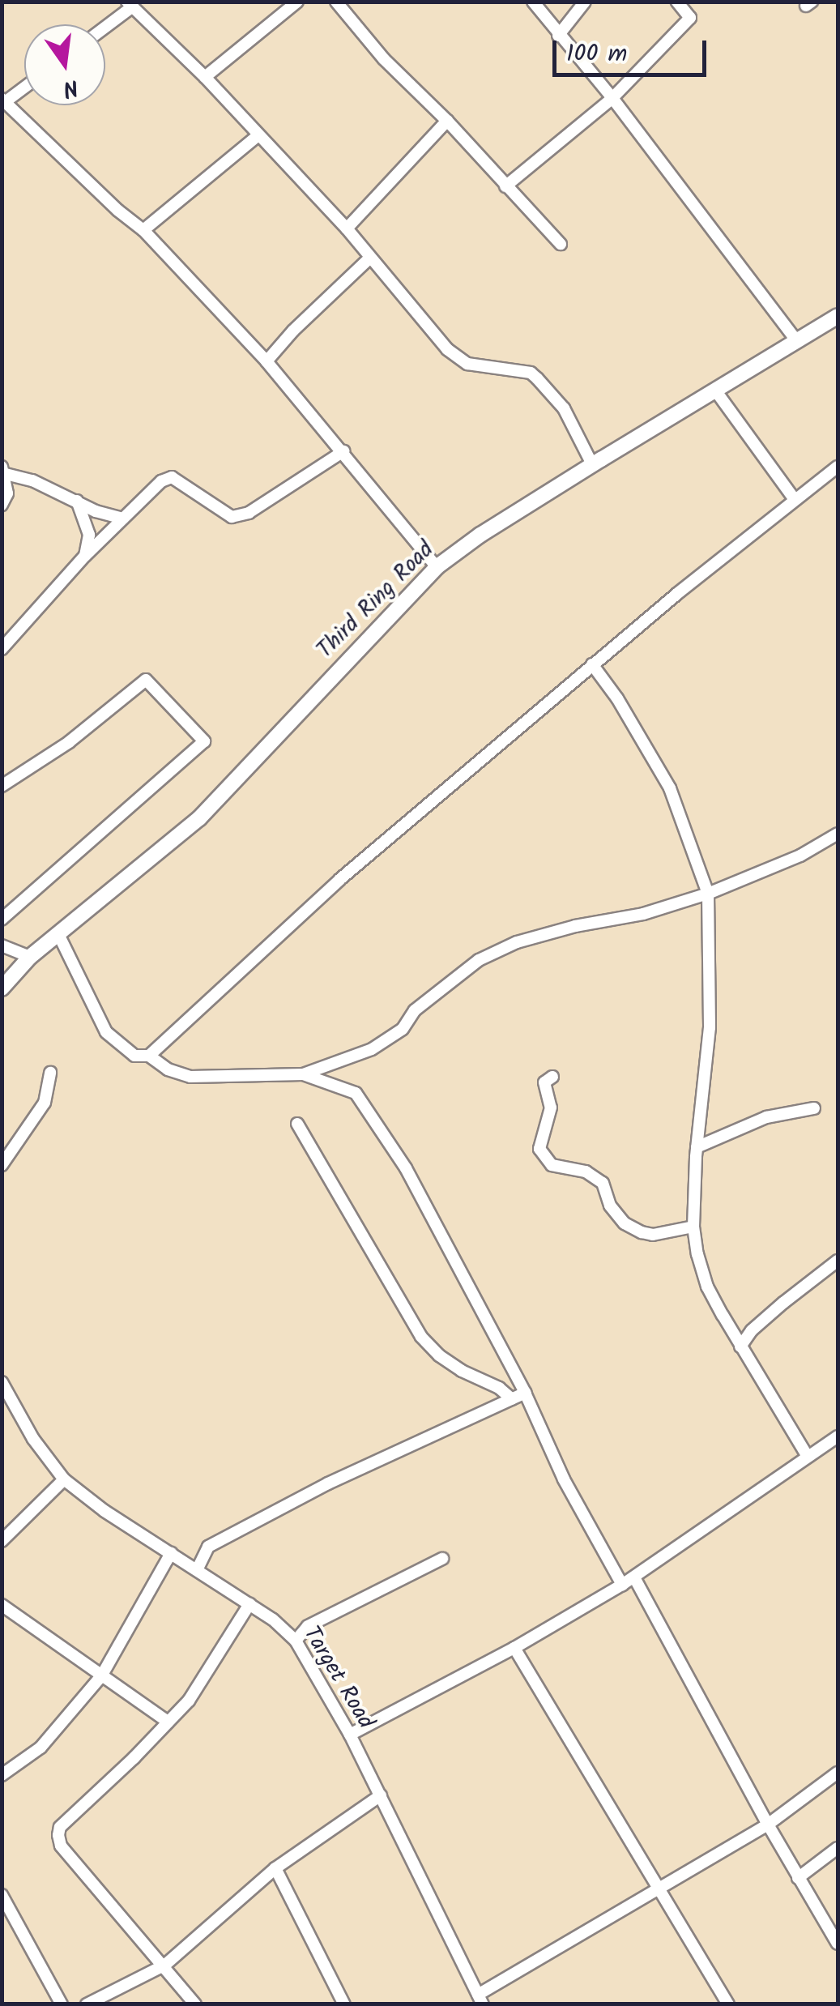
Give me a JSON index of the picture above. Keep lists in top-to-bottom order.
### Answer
{
  "streets": {
    "street": ["Third Ring Road", "Target Road"]
  },
  "scale_bar": "100 m",
  "north": "bottom"
}
